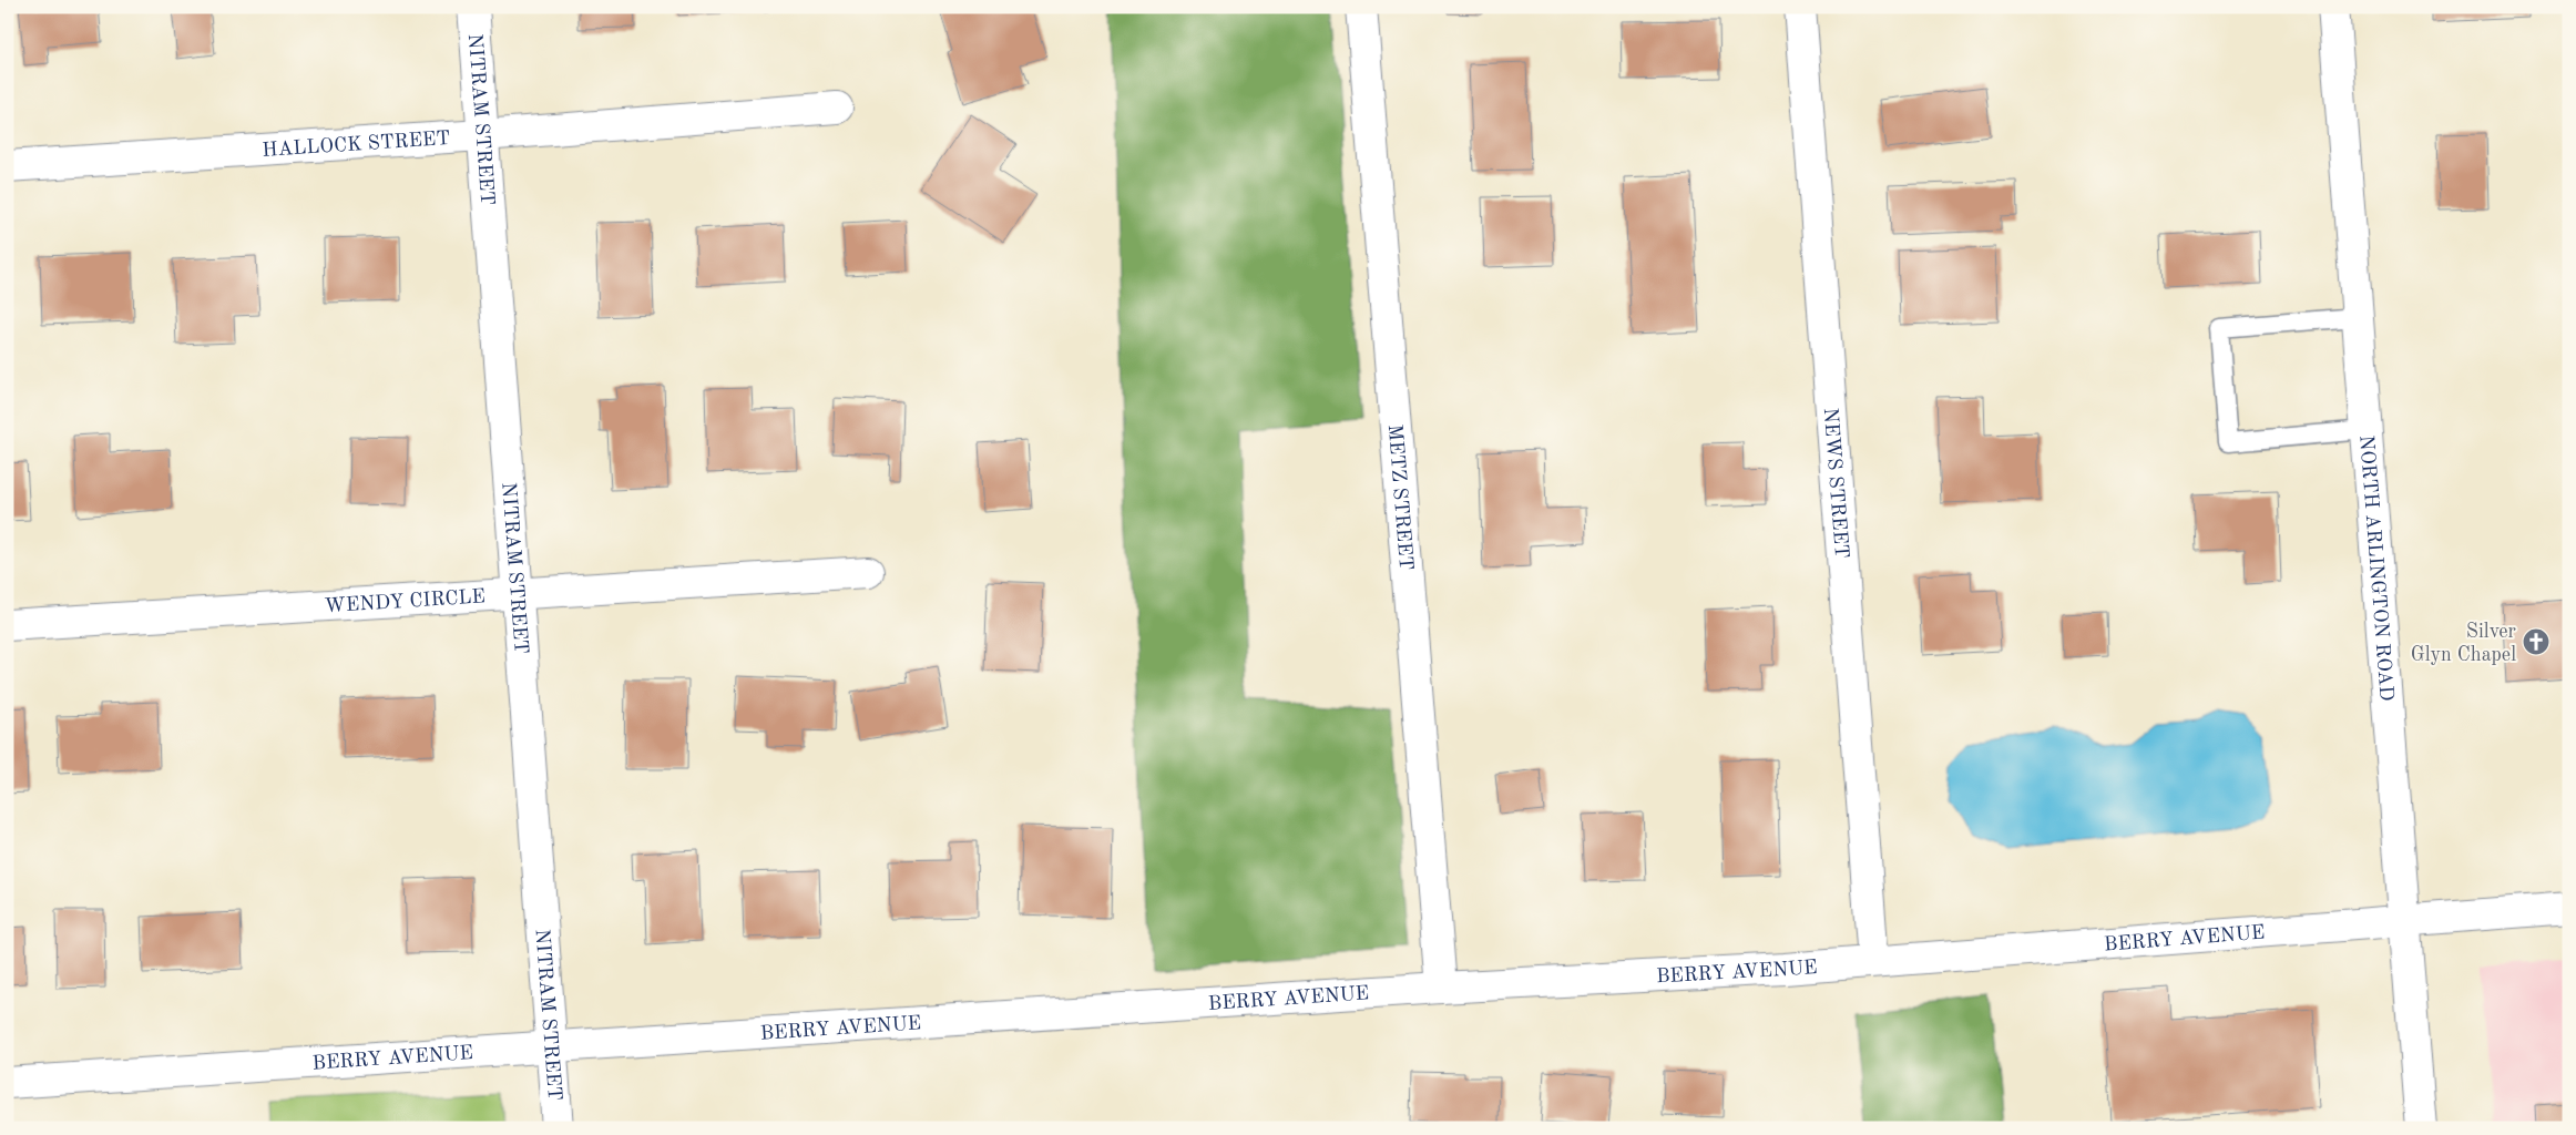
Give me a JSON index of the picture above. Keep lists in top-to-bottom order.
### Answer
{
  "streets": {
    "street": [
      "NITRAM STREET",
      "HALLOCK STREET",
      "NEWS STREET",
      "METZ STREET",
      "NORTH ARLINGTON ROAD",
      "WENDY CIRCLE",
      "BERRY AVENUE"
    ]
  },
  "crossings": [
    ["NITRAM STREET", "HALLOCK STREET"],
    ["NITRAM STREET", "WENDY CIRCLE"],
    ["NITRAM STREET", "BERRY AVENUE"],
    ["NEWS STREET", "BERRY AVENUE"],
    ["METZ STREET", "BERRY AVENUE"],
    ["NORTH ARLINGTON ROAD", "BERRY AVENUE"]
  ],
  "places": {
    "church": ["Silver Glyn Chapel"]
  }
}
